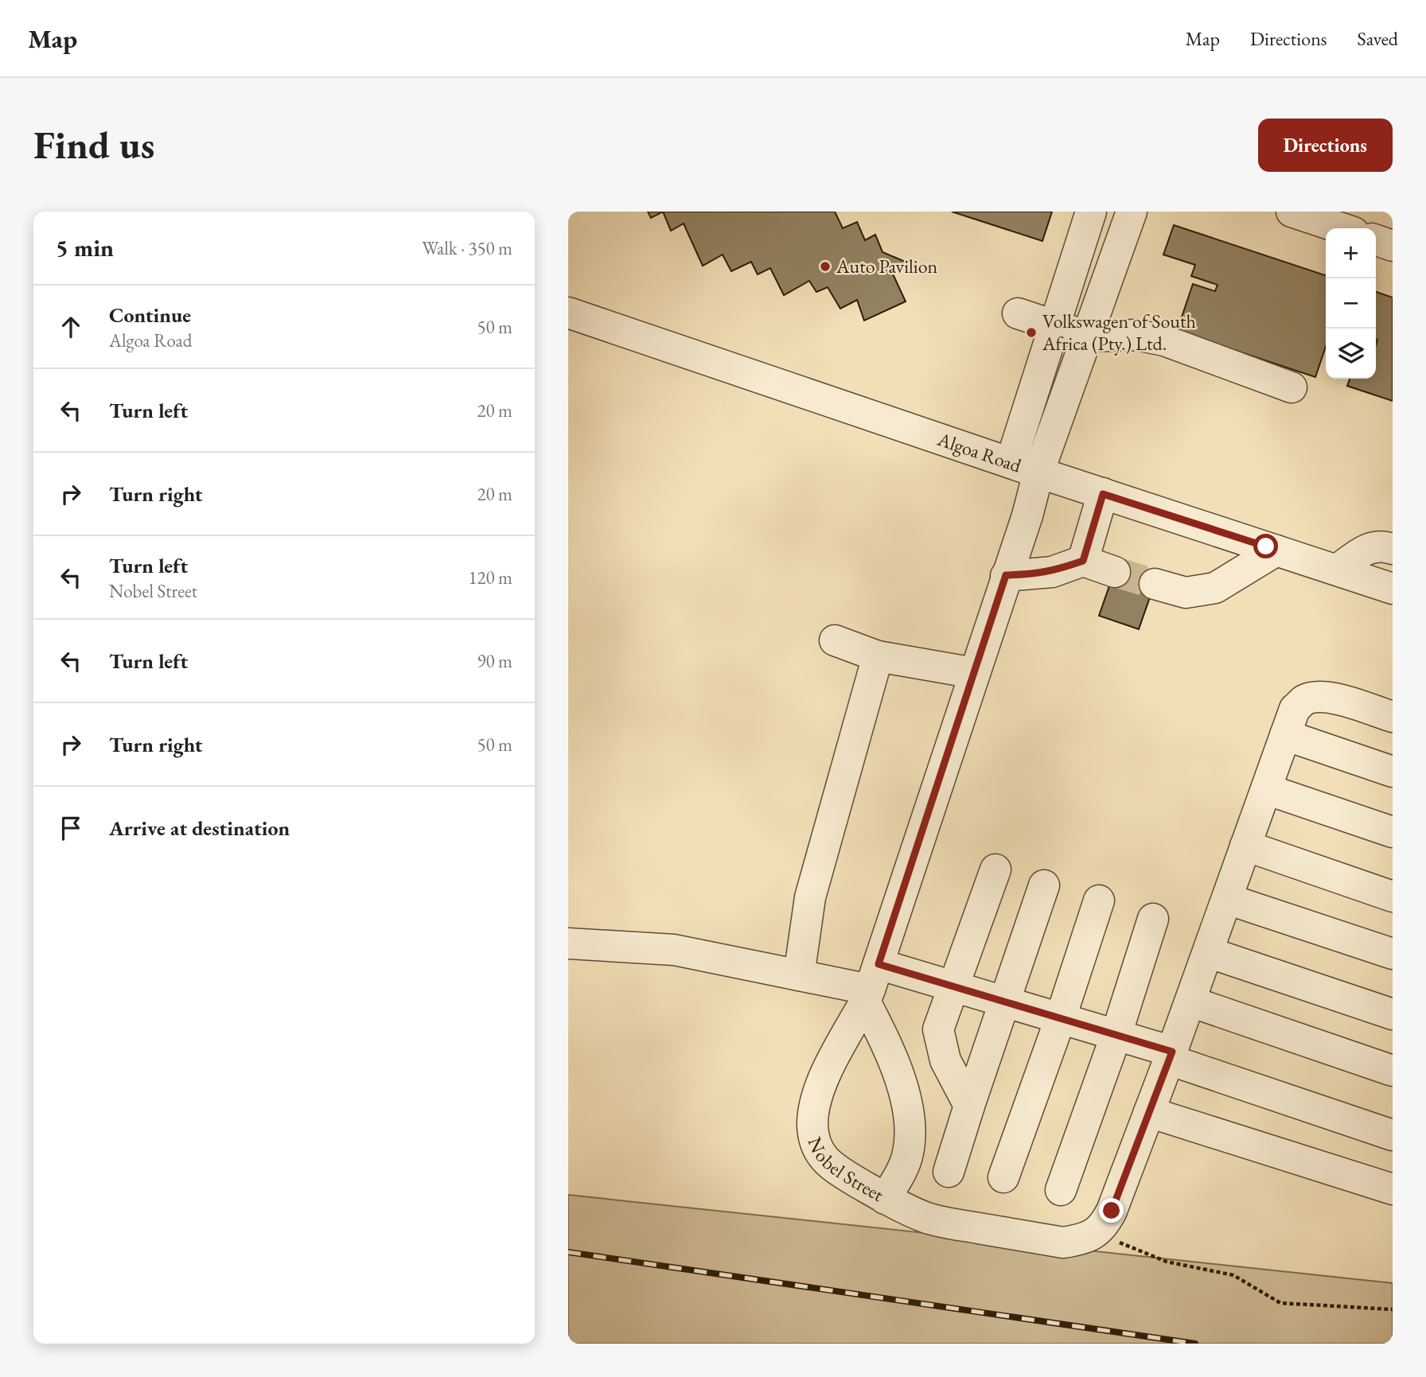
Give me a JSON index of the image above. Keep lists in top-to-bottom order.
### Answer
{
  "streets": {
    "street": ["Algoa Road", "Nobel Street"]
  },
  "crossings": [
    ["Algoa Road", "Nobel Street"]
  ],
  "places": ["Auto Pavilion", "Volkswagen of South Africa (Pty.) Ltd."],
  "page": {
    "header": "Map",
    "nav": ["Map", "Directions", "Saved"],
    "buttons": "Directions",
    "title": "Find us",
    "heading": ["5 min", "Walk · 350 m"],
    "map_buttons": ["+", "−"],
    "list": [
      ["Continue", "Algoa Road", "50 m"],
      ["Turn left", "20 m"],
      ["Turn right", "20 m"],
      ["Turn left", "Nobel Street", "120 m"],
      ["Turn left", "90 m"],
      ["Turn right", "50 m"],
      "Arrive at destination"
    ]
  }
}
